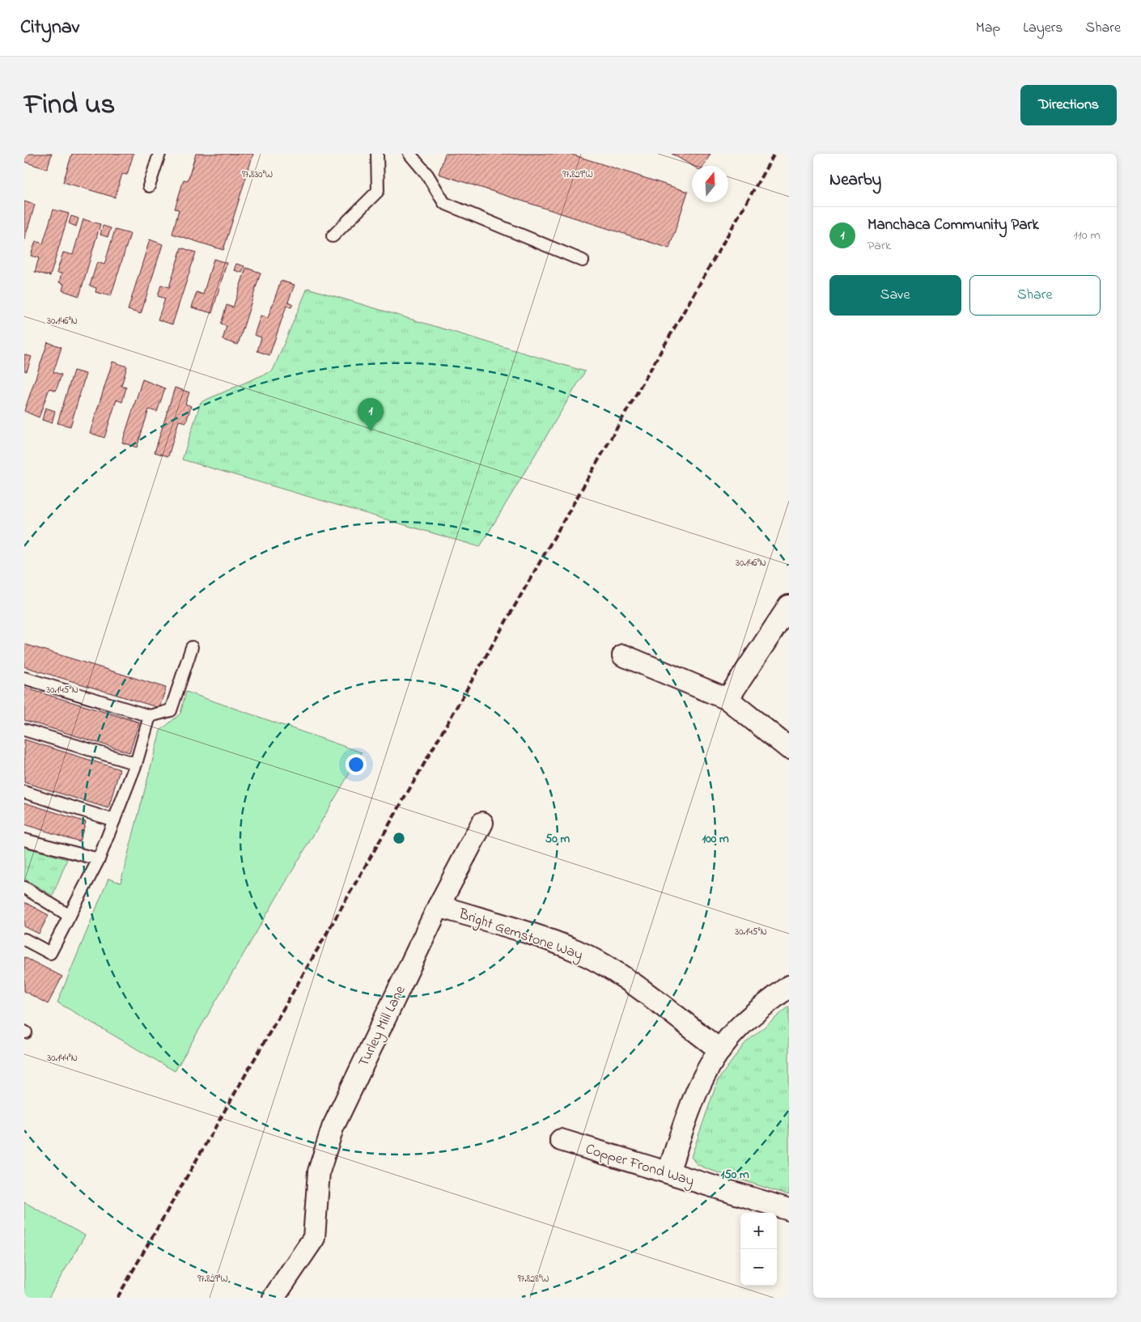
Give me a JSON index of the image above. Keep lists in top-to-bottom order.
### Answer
{
  "streets": {
    "street": ["Bright Gemstone Way", "Turley Mill Lane", "Copper Frond Way"]
  },
  "crossings": [
    ["Bright Gemstone Way", "Turley Mill Lane"]
  ],
  "north": "top",
  "page": {
    "header": "Citynav",
    "nav": ["Map", "Layers", "Share"],
    "title": "Find us",
    "buttons": [
      "Directions",
      ["Save", "Share"]
    ],
    "heading": "Nearby",
    "list": [
      {
        "mark": "1",
        "name": "Manchaca Community Park",
        "note": "Park",
        "value": "110 m"
      }
    ],
    "pins": "1",
    "map_buttons": ["+", "−"]
  },
  "coordinates": [
    "97.830°W",
    "97.829°W",
    "30.146°N",
    "30.145°N",
    "30.144°N",
    "97.828°W"
  ],
  "rings": ["50 m", "100 m", "150 m"]
}
